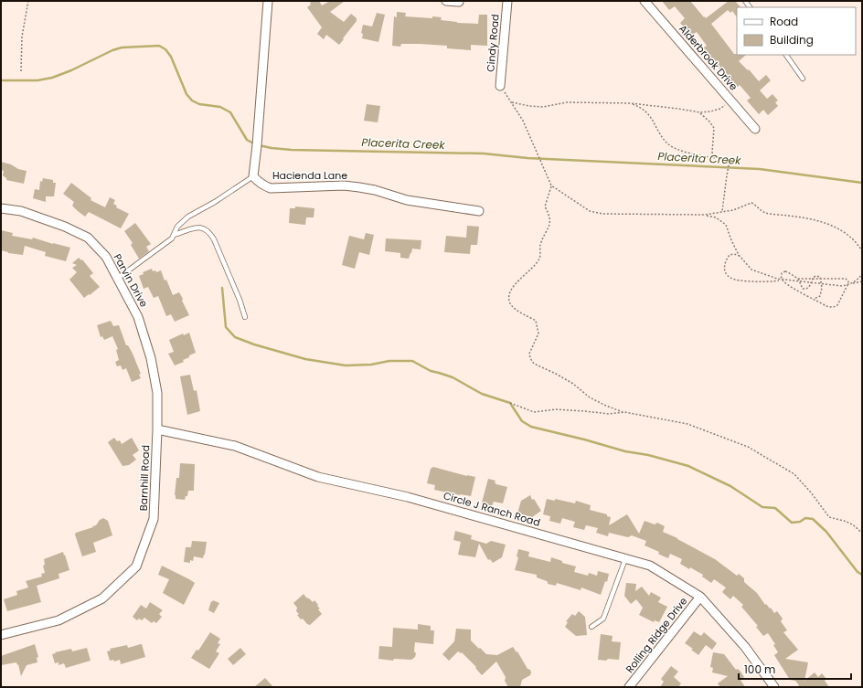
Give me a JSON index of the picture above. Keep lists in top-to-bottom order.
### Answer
{
  "streets": {
    "street": [
      "Cindy Road",
      "Alderbrook Drive",
      "Hacienda Lane",
      "Parvin Drive",
      "Barnhill Road",
      "Circle J Ranch Road",
      "Rolling Ridge Drive"
    ]
  },
  "crossings": [
    ["Parvin Drive", "Barnhill Road"],
    ["Parvin Drive", "Circle J Ranch Road"],
    ["Barnhill Road", "Circle J Ranch Road"],
    ["Circle J Ranch Road", "Rolling Ridge Drive"]
  ],
  "water": ["Placerita Creek"],
  "legend": ["Road", "Building"],
  "scale_bar": "100 m"
}
